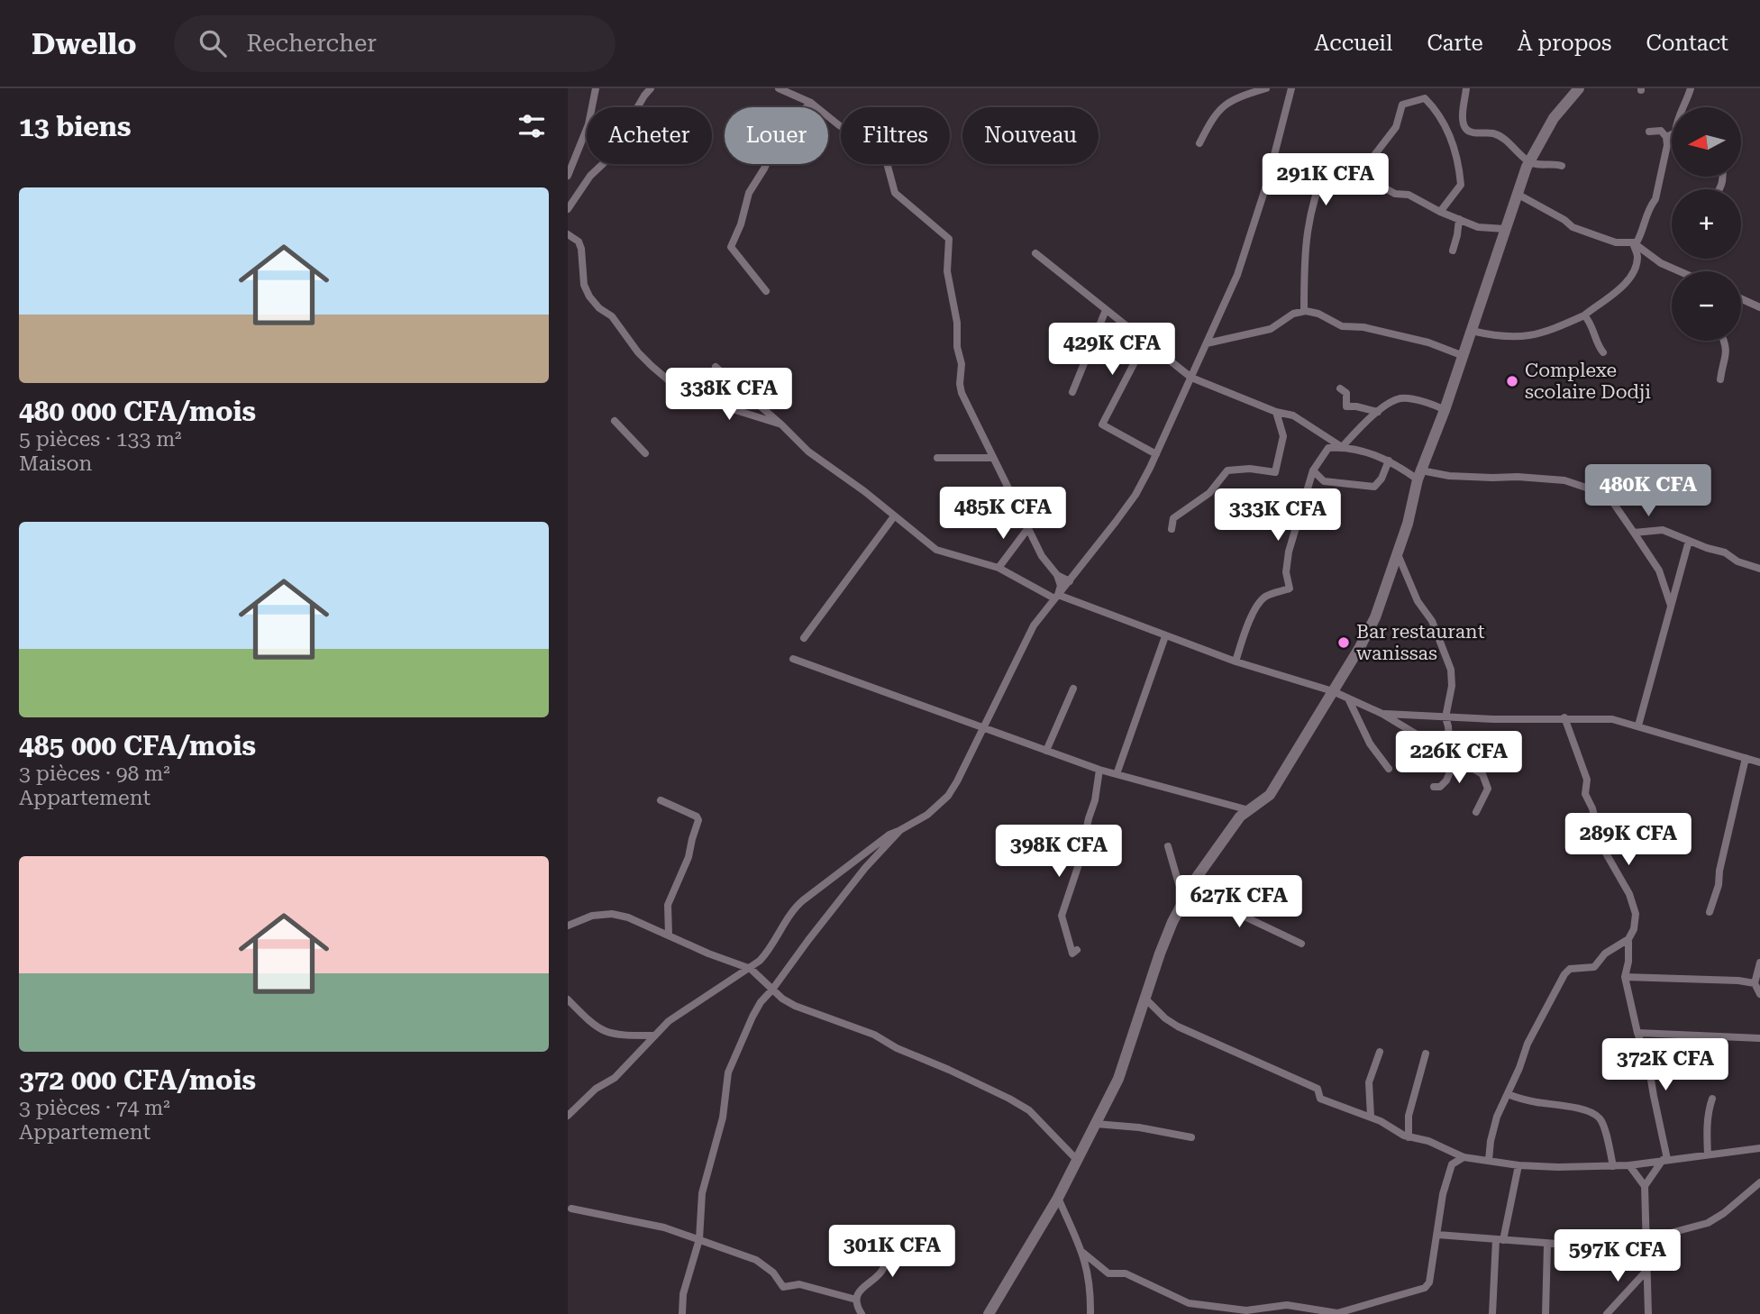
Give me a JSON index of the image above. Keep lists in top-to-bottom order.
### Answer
{
  "places": ["Complexe scolaire Dodji", "Bar restaurant wanissas"],
  "north": "left",
  "page": {
    "header": "Dwello",
    "search": "Rechercher",
    "nav": [
      "Accueil",
      "Carte",
      "À propos",
      "Contact"
    ],
    "heading": "13 biens",
    "map_buttons": ["+", "−"],
    "chip": [
      "Acheter",
      "Louer",
      "Filtres",
      "Nouveau"
    ],
    "price": [
      "291K CFA",
      "429K CFA",
      "338K CFA",
      "480K CFA",
      "485K CFA",
      "333K CFA",
      "226K CFA",
      "289K CFA",
      "398K CFA",
      "627K CFA",
      "372K CFA",
      "301K CFA",
      "597K CFA"
    ],
    "list": [
      {
        "name": "480 000 CFA/mois",
        "note": "5 pièces · 133 m² · Maison"
      },
      {
        "name": "485 000 CFA/mois",
        "note": "3 pièces · 98 m² · Appartement"
      },
      {
        "name": "372 000 CFA/mois",
        "note": "3 pièces · 74 m² · Appartement"
      }
    ]
  }
}
